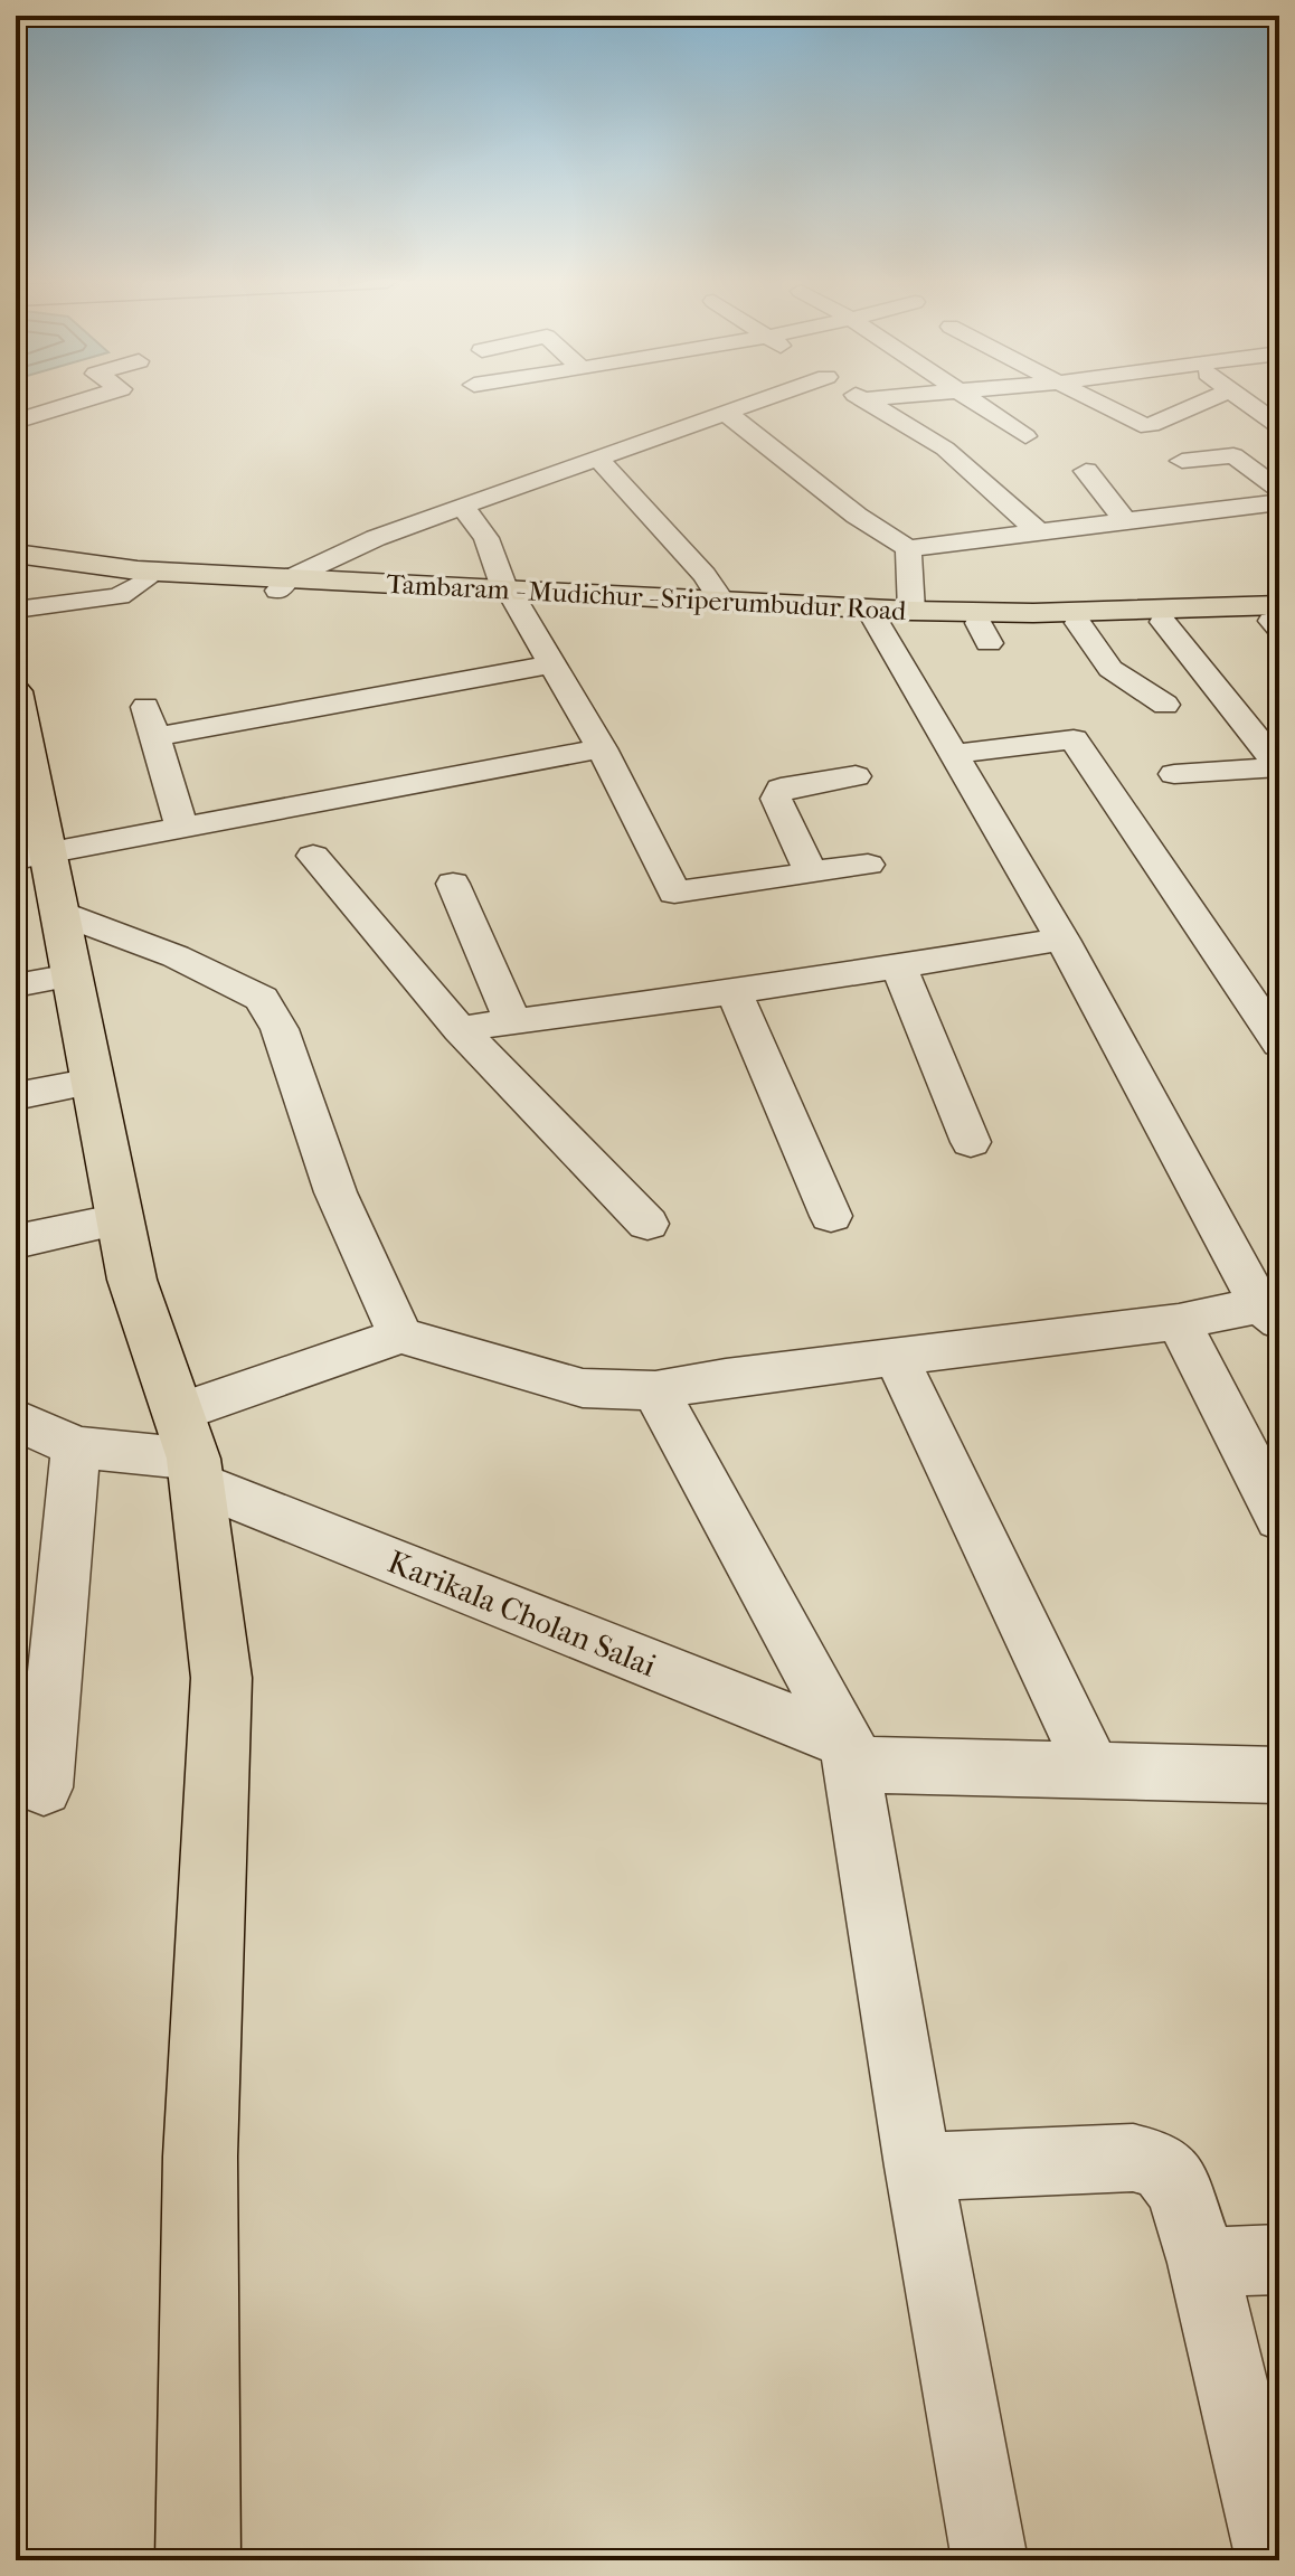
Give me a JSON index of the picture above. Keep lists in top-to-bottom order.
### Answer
{
  "streets": {
    "main road": ["Tambaram - Mudichur - Sriperumbudur Road"],
    "street": ["Karikala Cholan Salai"]
  }
}
